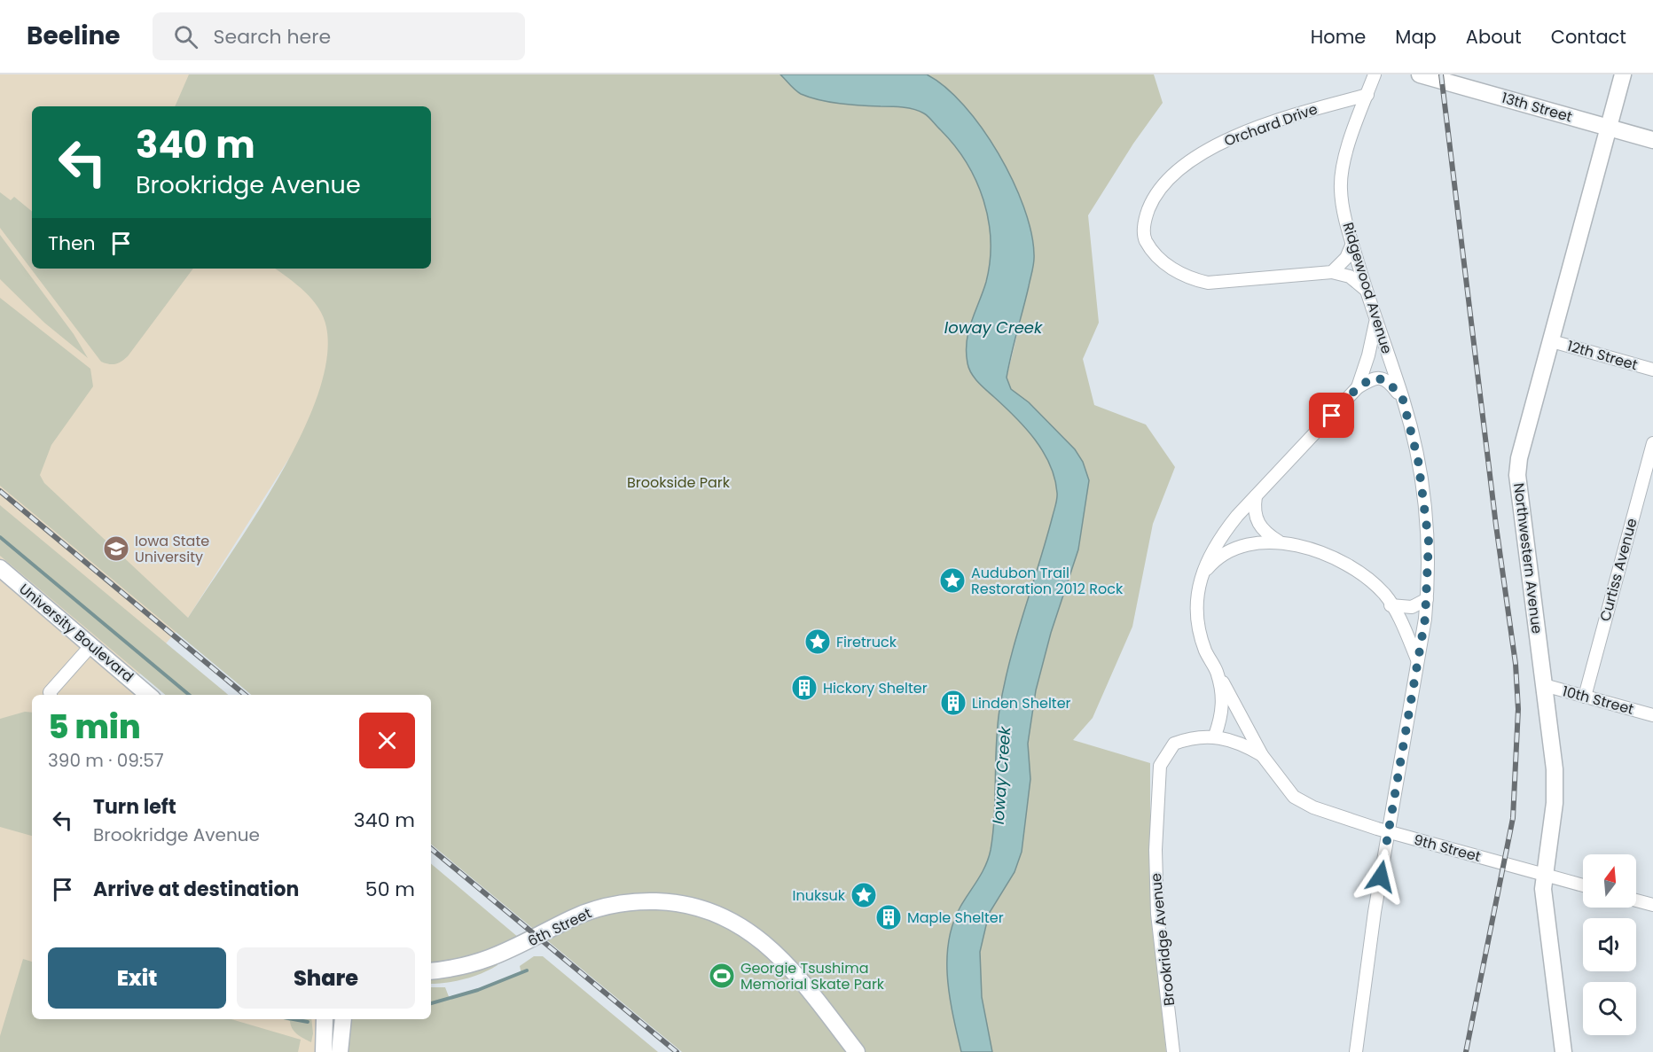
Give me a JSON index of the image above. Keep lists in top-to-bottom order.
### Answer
{
  "streets": {
    "main road": [
      "13th Street",
      "Northwestern Avenue",
      "University Boulevard",
      "6th Street"
    ],
    "street": [
      "Orchard Drive",
      "Ridgewood Avenue",
      "12th Street",
      "Curtiss Avenue",
      "10th Street",
      "9th Street",
      "Brookridge Avenue"
    ]
  },
  "crossings": [
    ["13th Street", "Northwestern Avenue"],
    ["Orchard Drive", "Ridgewood Avenue"],
    ["Ridgewood Avenue", "9th Street"],
    ["12th Street", "Northwestern Avenue"],
    ["Northwestern Avenue", "10th Street"],
    ["Northwestern Avenue", "9th Street"],
    ["Curtiss Avenue", "10th Street"],
    ["9th Street", "Brookridge Avenue"]
  ],
  "water": ["Ioway Creek"],
  "parks": ["Brookside Park"],
  "places": {
    "school or university": ["Iowa State University"],
    "place": ["Audubon Trail Restoration 2012 Rock", "Firetruck", "Inuksuk"],
    "building": ["Hickory Shelter", "Linden Shelter", "Maple Shelter"],
    "sports": ["Georgie Tsushima Memorial Skate Park"]
  },
  "north": "top",
  "page": {
    "header": "Beeline",
    "search": "Search here",
    "nav": [
      "Home",
      "Map",
      "About",
      "Contact"
    ],
    "turn": ["340 m", "Brookridge Avenue"],
    "then": "Then",
    "heading": ["5 min", "390 m · 09:57"],
    "list": [
      {
        "name": "Turn left",
        "note": "Brookridge Avenue",
        "value": "340 m"
      },
      {
        "name": "Arrive at destination",
        "value": "50 m"
      }
    ],
    "buttons": ["Exit", "Share"]
  }
}
